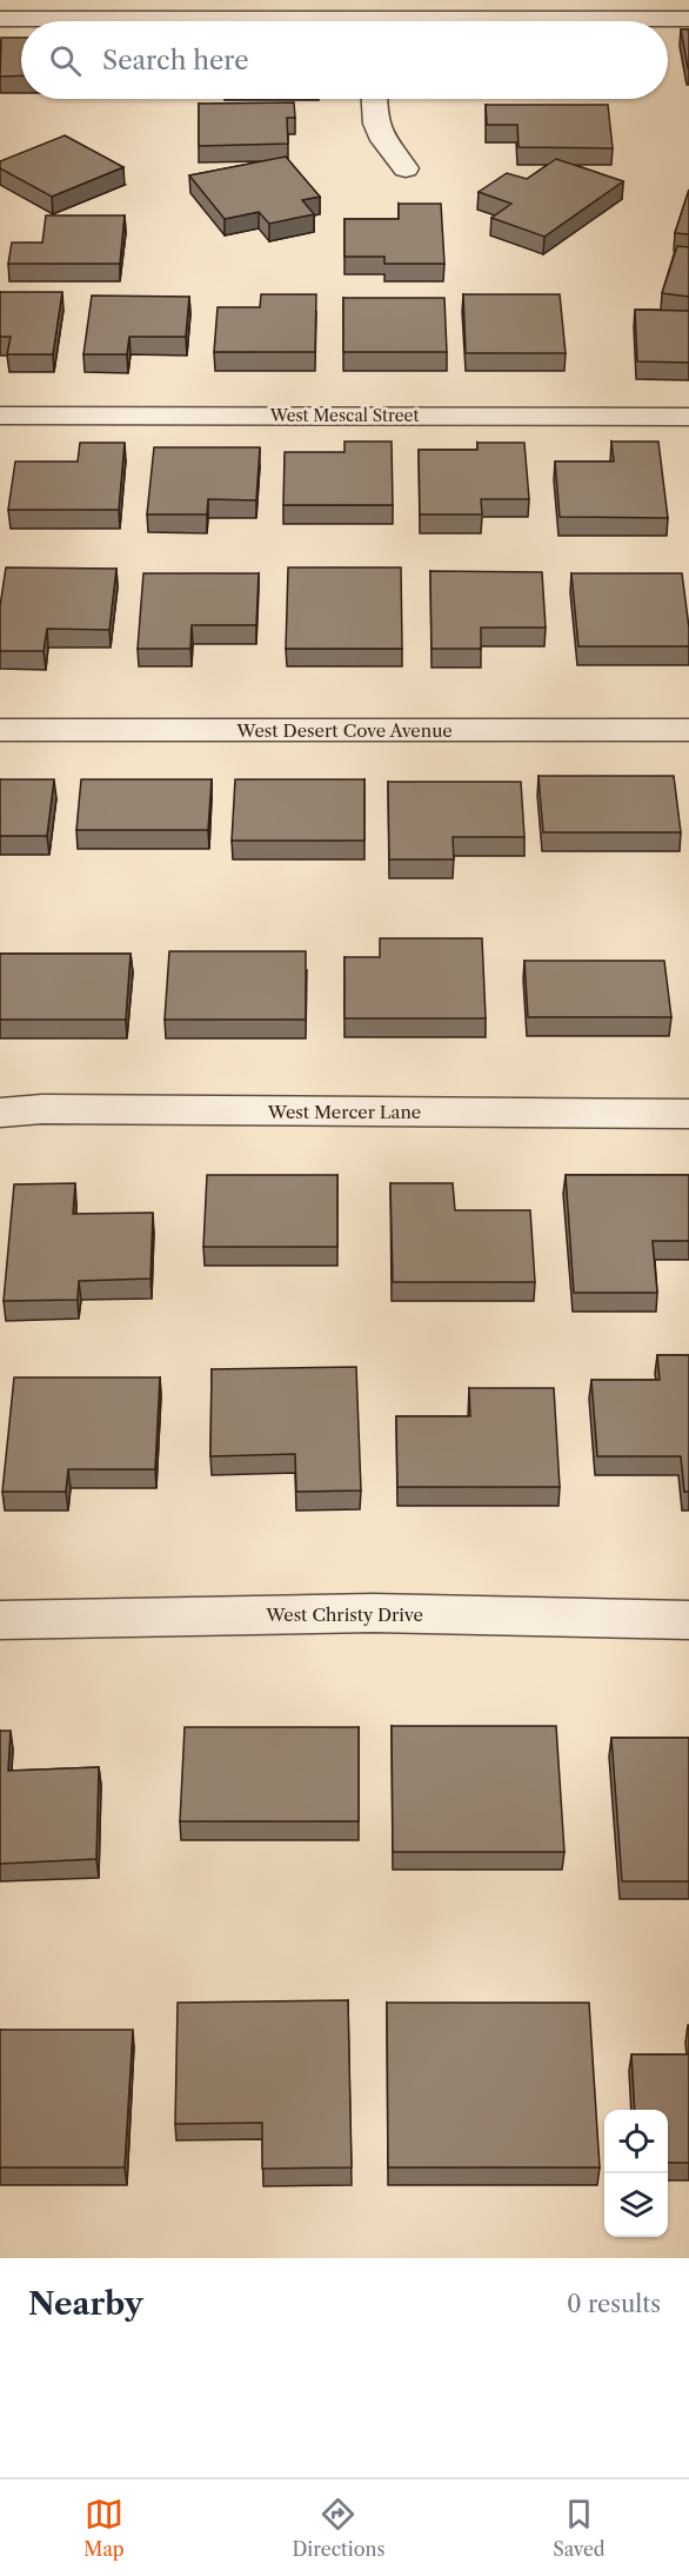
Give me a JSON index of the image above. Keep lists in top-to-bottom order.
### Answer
{
  "streets": {
    "street": [
      "West Mescal Street",
      "West Desert Cove Avenue",
      "West Mercer Lane",
      "West Christy Drive"
    ]
  },
  "page": {
    "search": "Search here",
    "heading": ["Nearby", "0 results"],
    "nav": ["Map", "Directions", "Saved"]
  }
}
